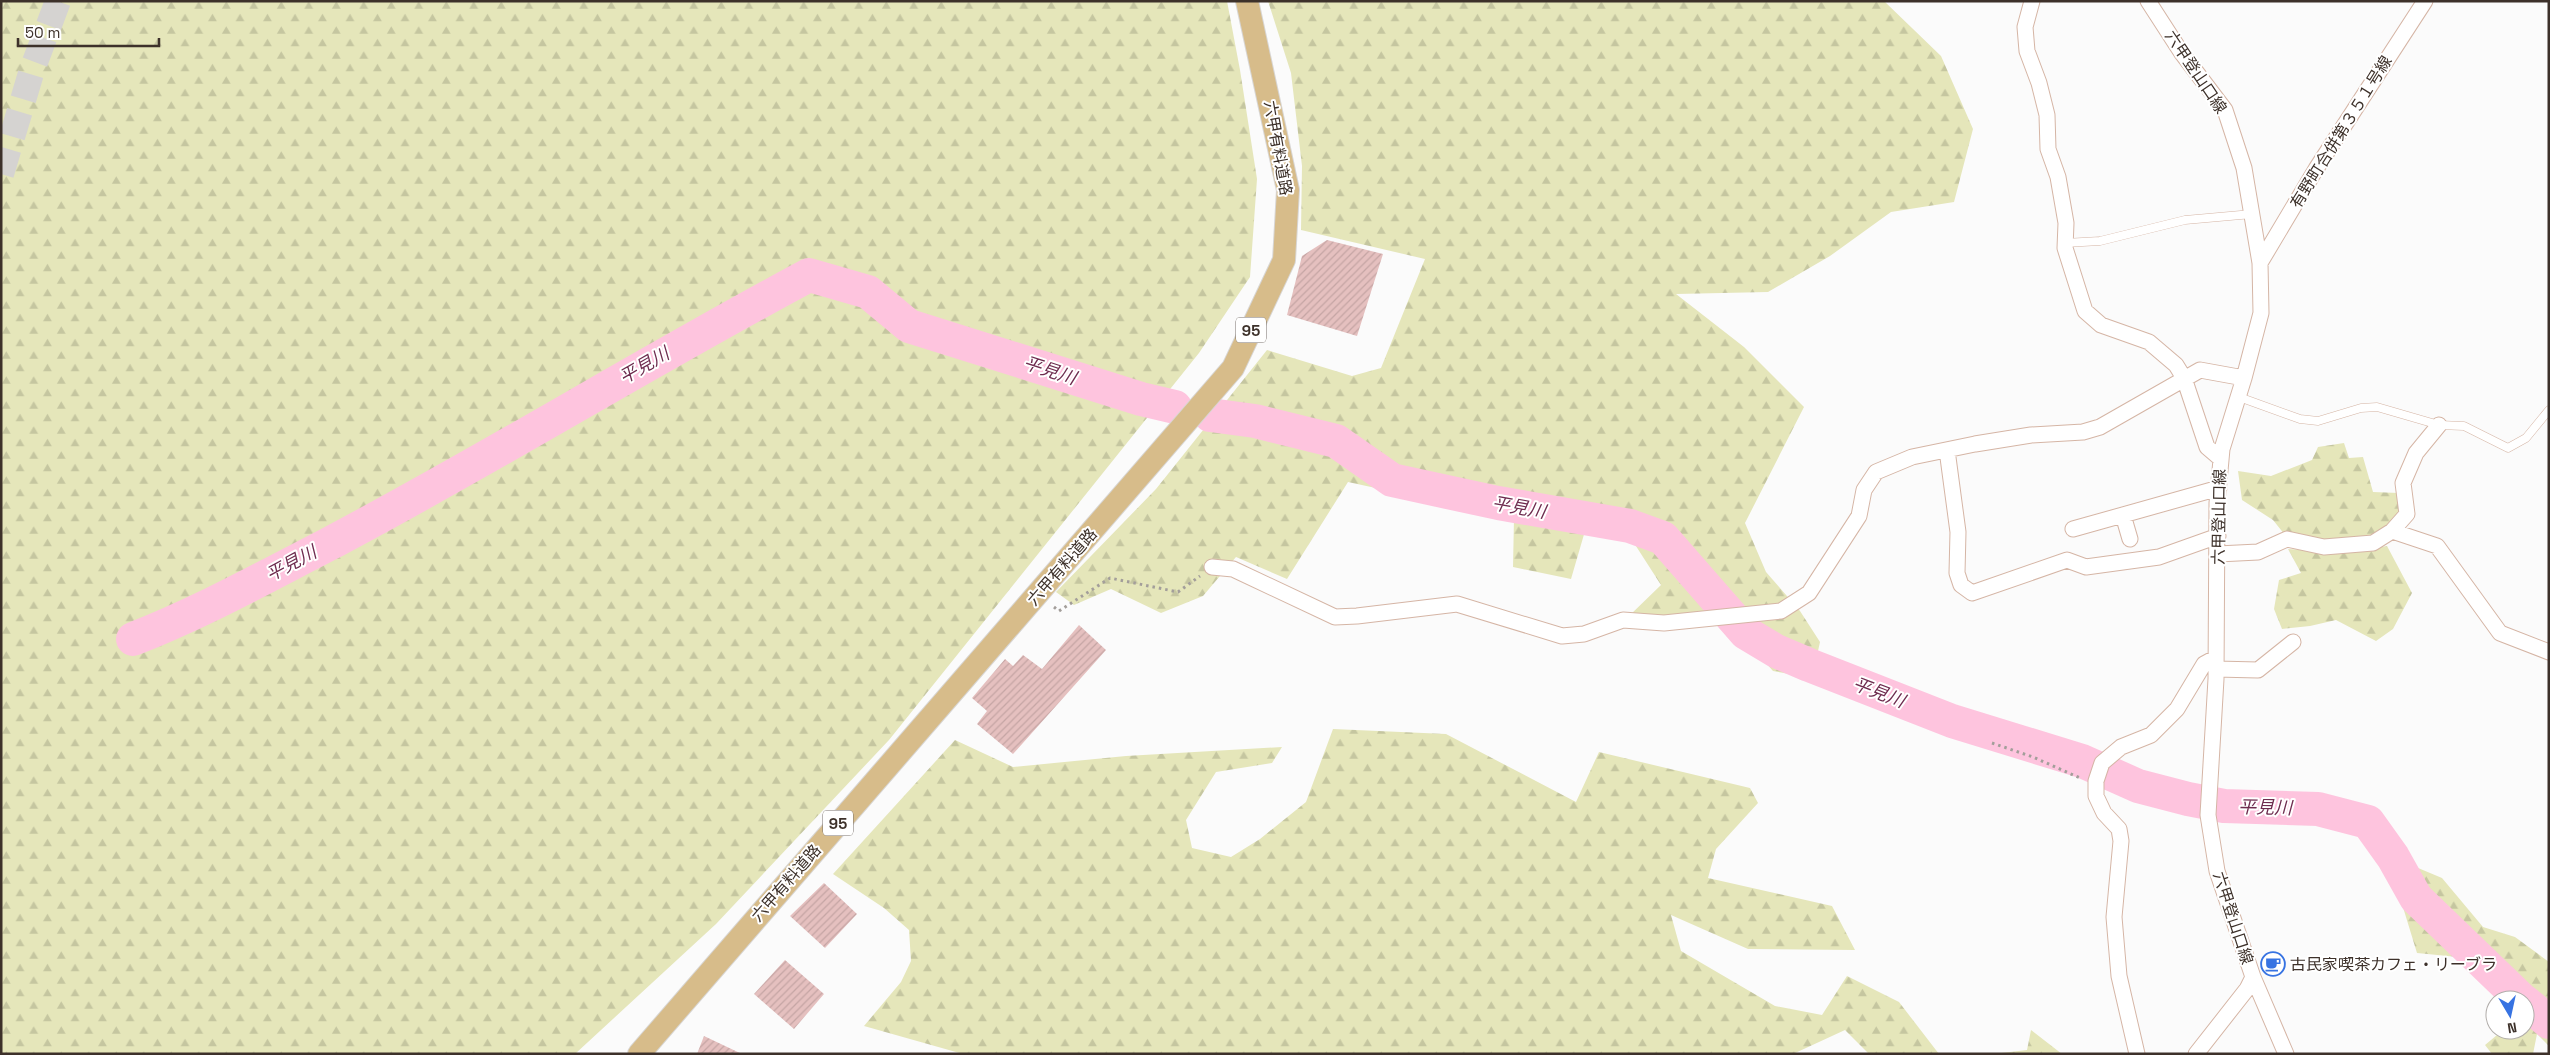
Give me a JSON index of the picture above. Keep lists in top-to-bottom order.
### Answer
{
  "streets": {
    "main road": ["六甲有料道路", "95"],
    "street": ["六甲登山口線", "有野町合併第３５１号線"]
  },
  "crossings": [
    ["六甲登山口線", "有野町合併第３５１号線"]
  ],
  "water": ["平見川"],
  "places": {
    "cafe": ["古民家喫茶カフェ・リーブラ"]
  },
  "scale_bar": "50 m",
  "north": "bottom"
}
